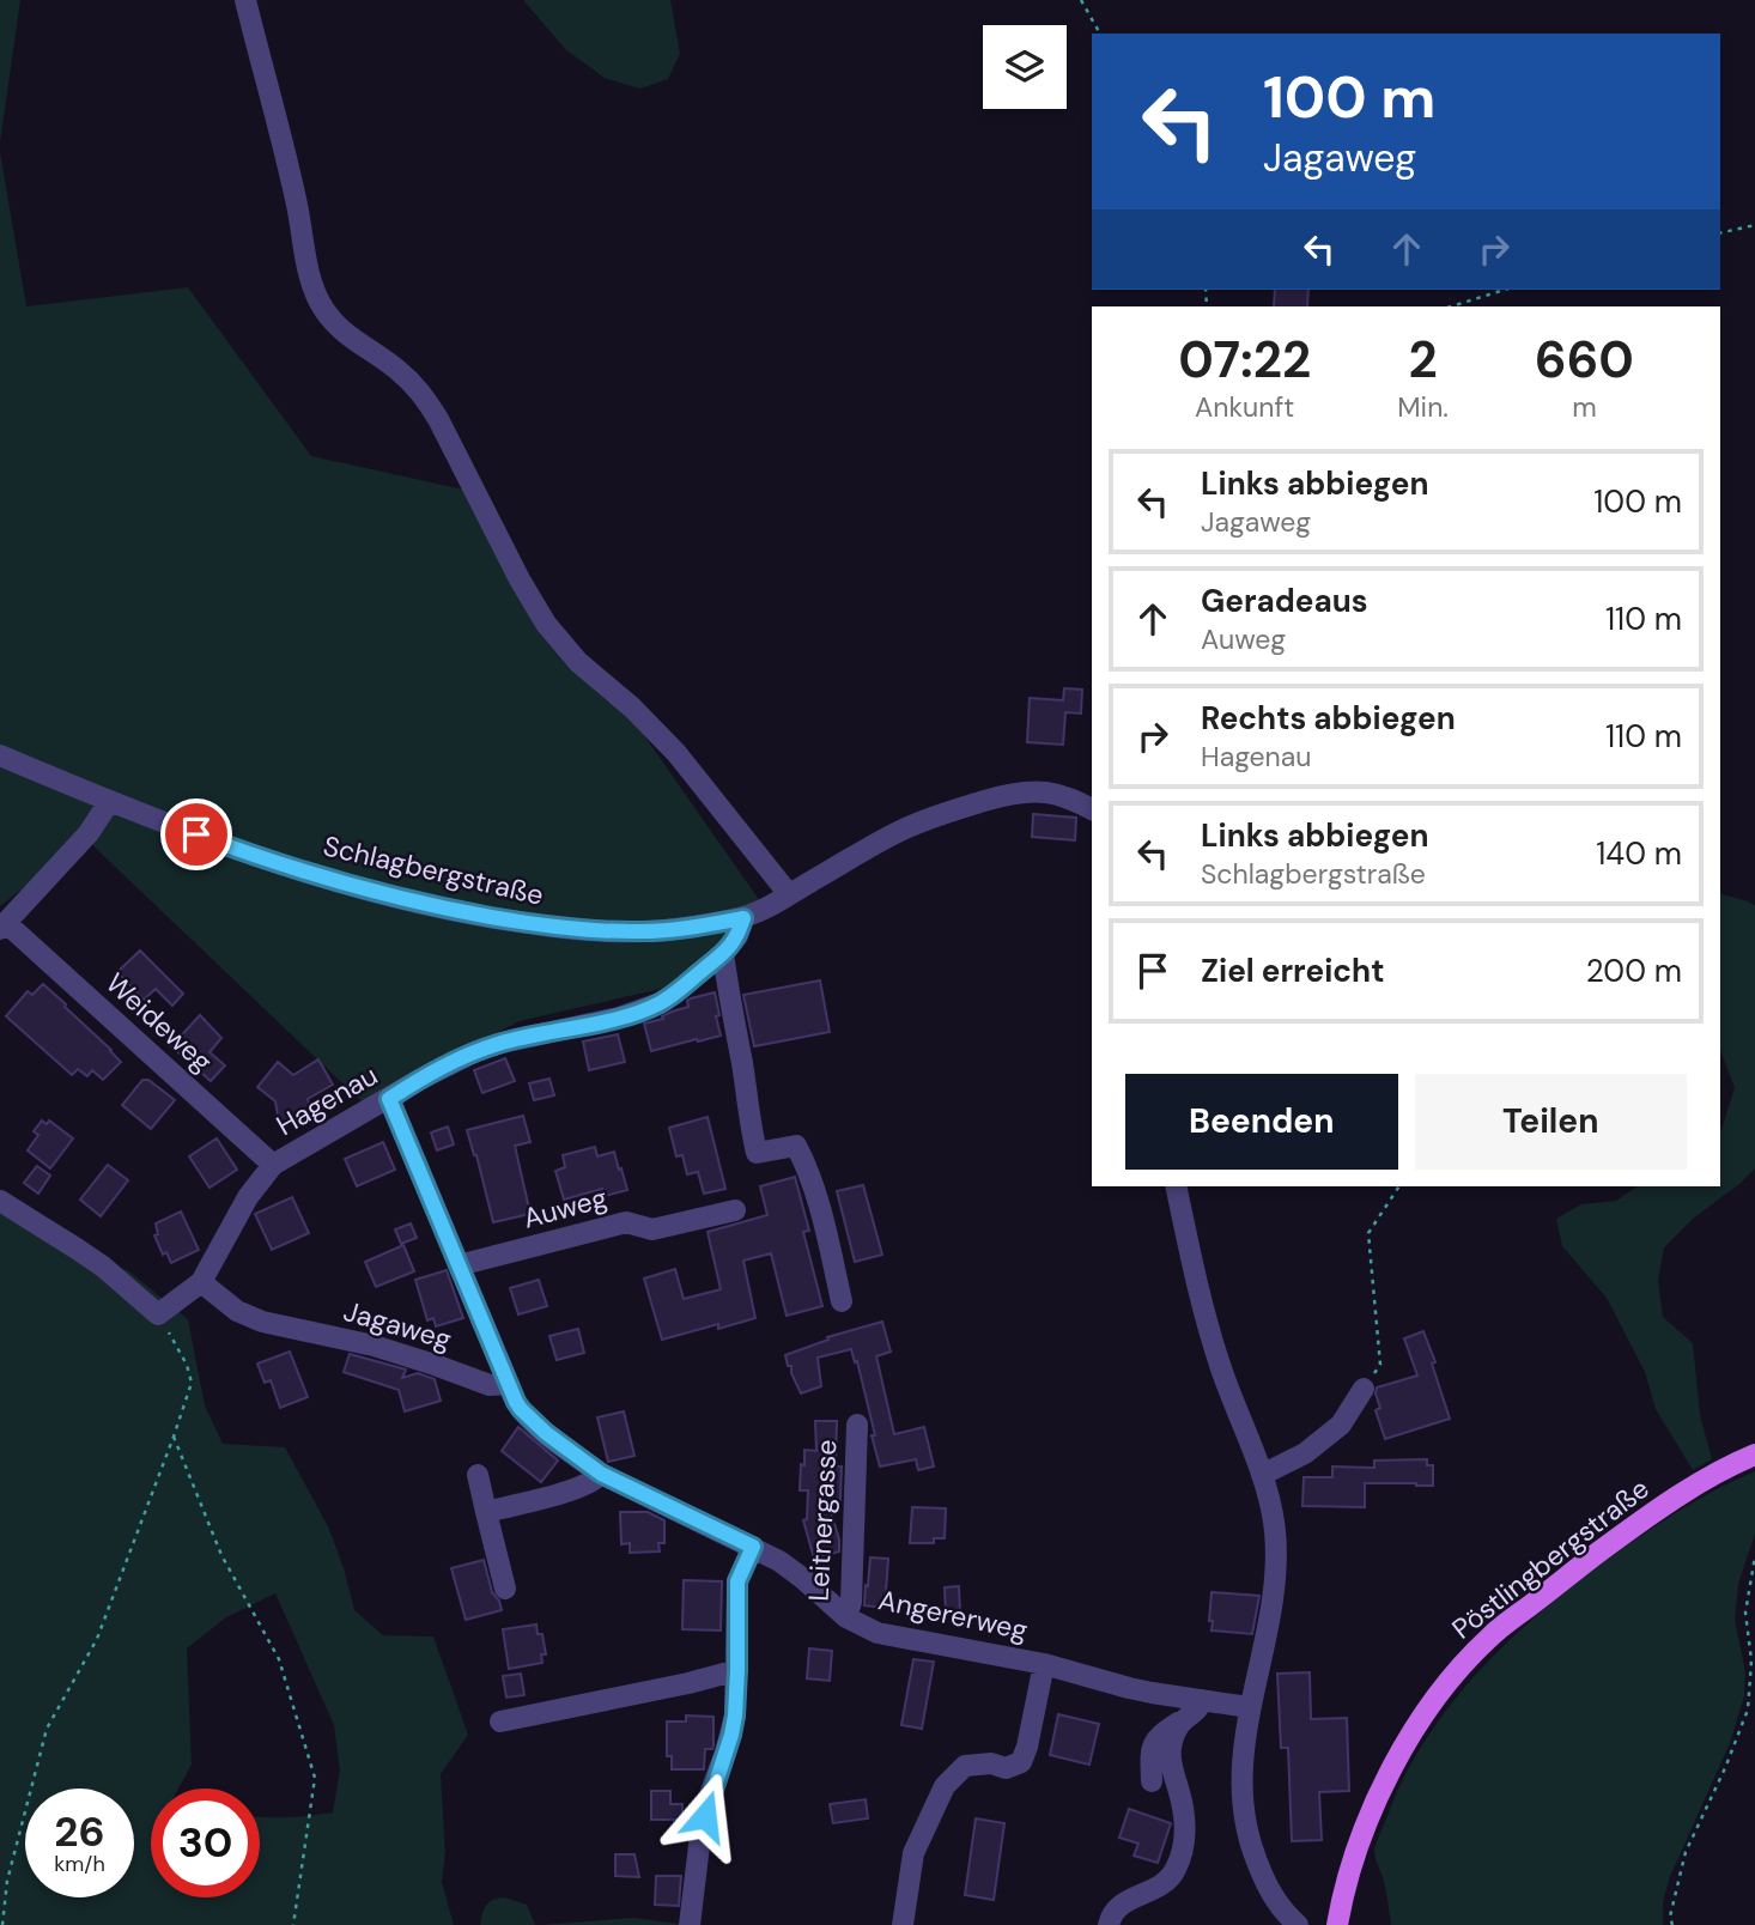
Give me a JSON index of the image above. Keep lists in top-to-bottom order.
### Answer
{
  "streets": {
    "main road": ["Pöstlingbergstraße"],
    "street": [
      "Schlagbergstraße",
      "Weideweg",
      "Hagenau",
      "Auweg",
      "Jagaweg",
      "Leitnergasse",
      "Angererweg"
    ]
  },
  "crossings": [
    ["Schlagbergstraße", "Weideweg"],
    ["Schlagbergstraße", "Hagenau"],
    ["Weideweg", "Hagenau"],
    ["Hagenau", "Jagaweg"],
    ["Leitnergasse", "Angererweg"]
  ],
  "page": {
    "turn": ["100 m", "Jagaweg"],
    "eta": [
      "07:22",
      "Ankunft",
      "2",
      "Min.",
      "660",
      "m"
    ],
    "list": [
      {
        "name": "Links abbiegen",
        "note": "Jagaweg",
        "value": "100 m"
      },
      {
        "name": "Geradeaus",
        "note": "Auweg",
        "value": "110 m"
      },
      {
        "name": "Rechts abbiegen",
        "note": "Hagenau",
        "value": "110 m"
      },
      {
        "name": "Links abbiegen",
        "note": "Schlagbergstraße",
        "value": "140 m"
      },
      {
        "name": "Ziel erreicht",
        "value": "200 m"
      }
    ],
    "buttons": ["Beenden", "Teilen"],
    "speed": "26 km/h",
    "limit": "30"
  }
}
